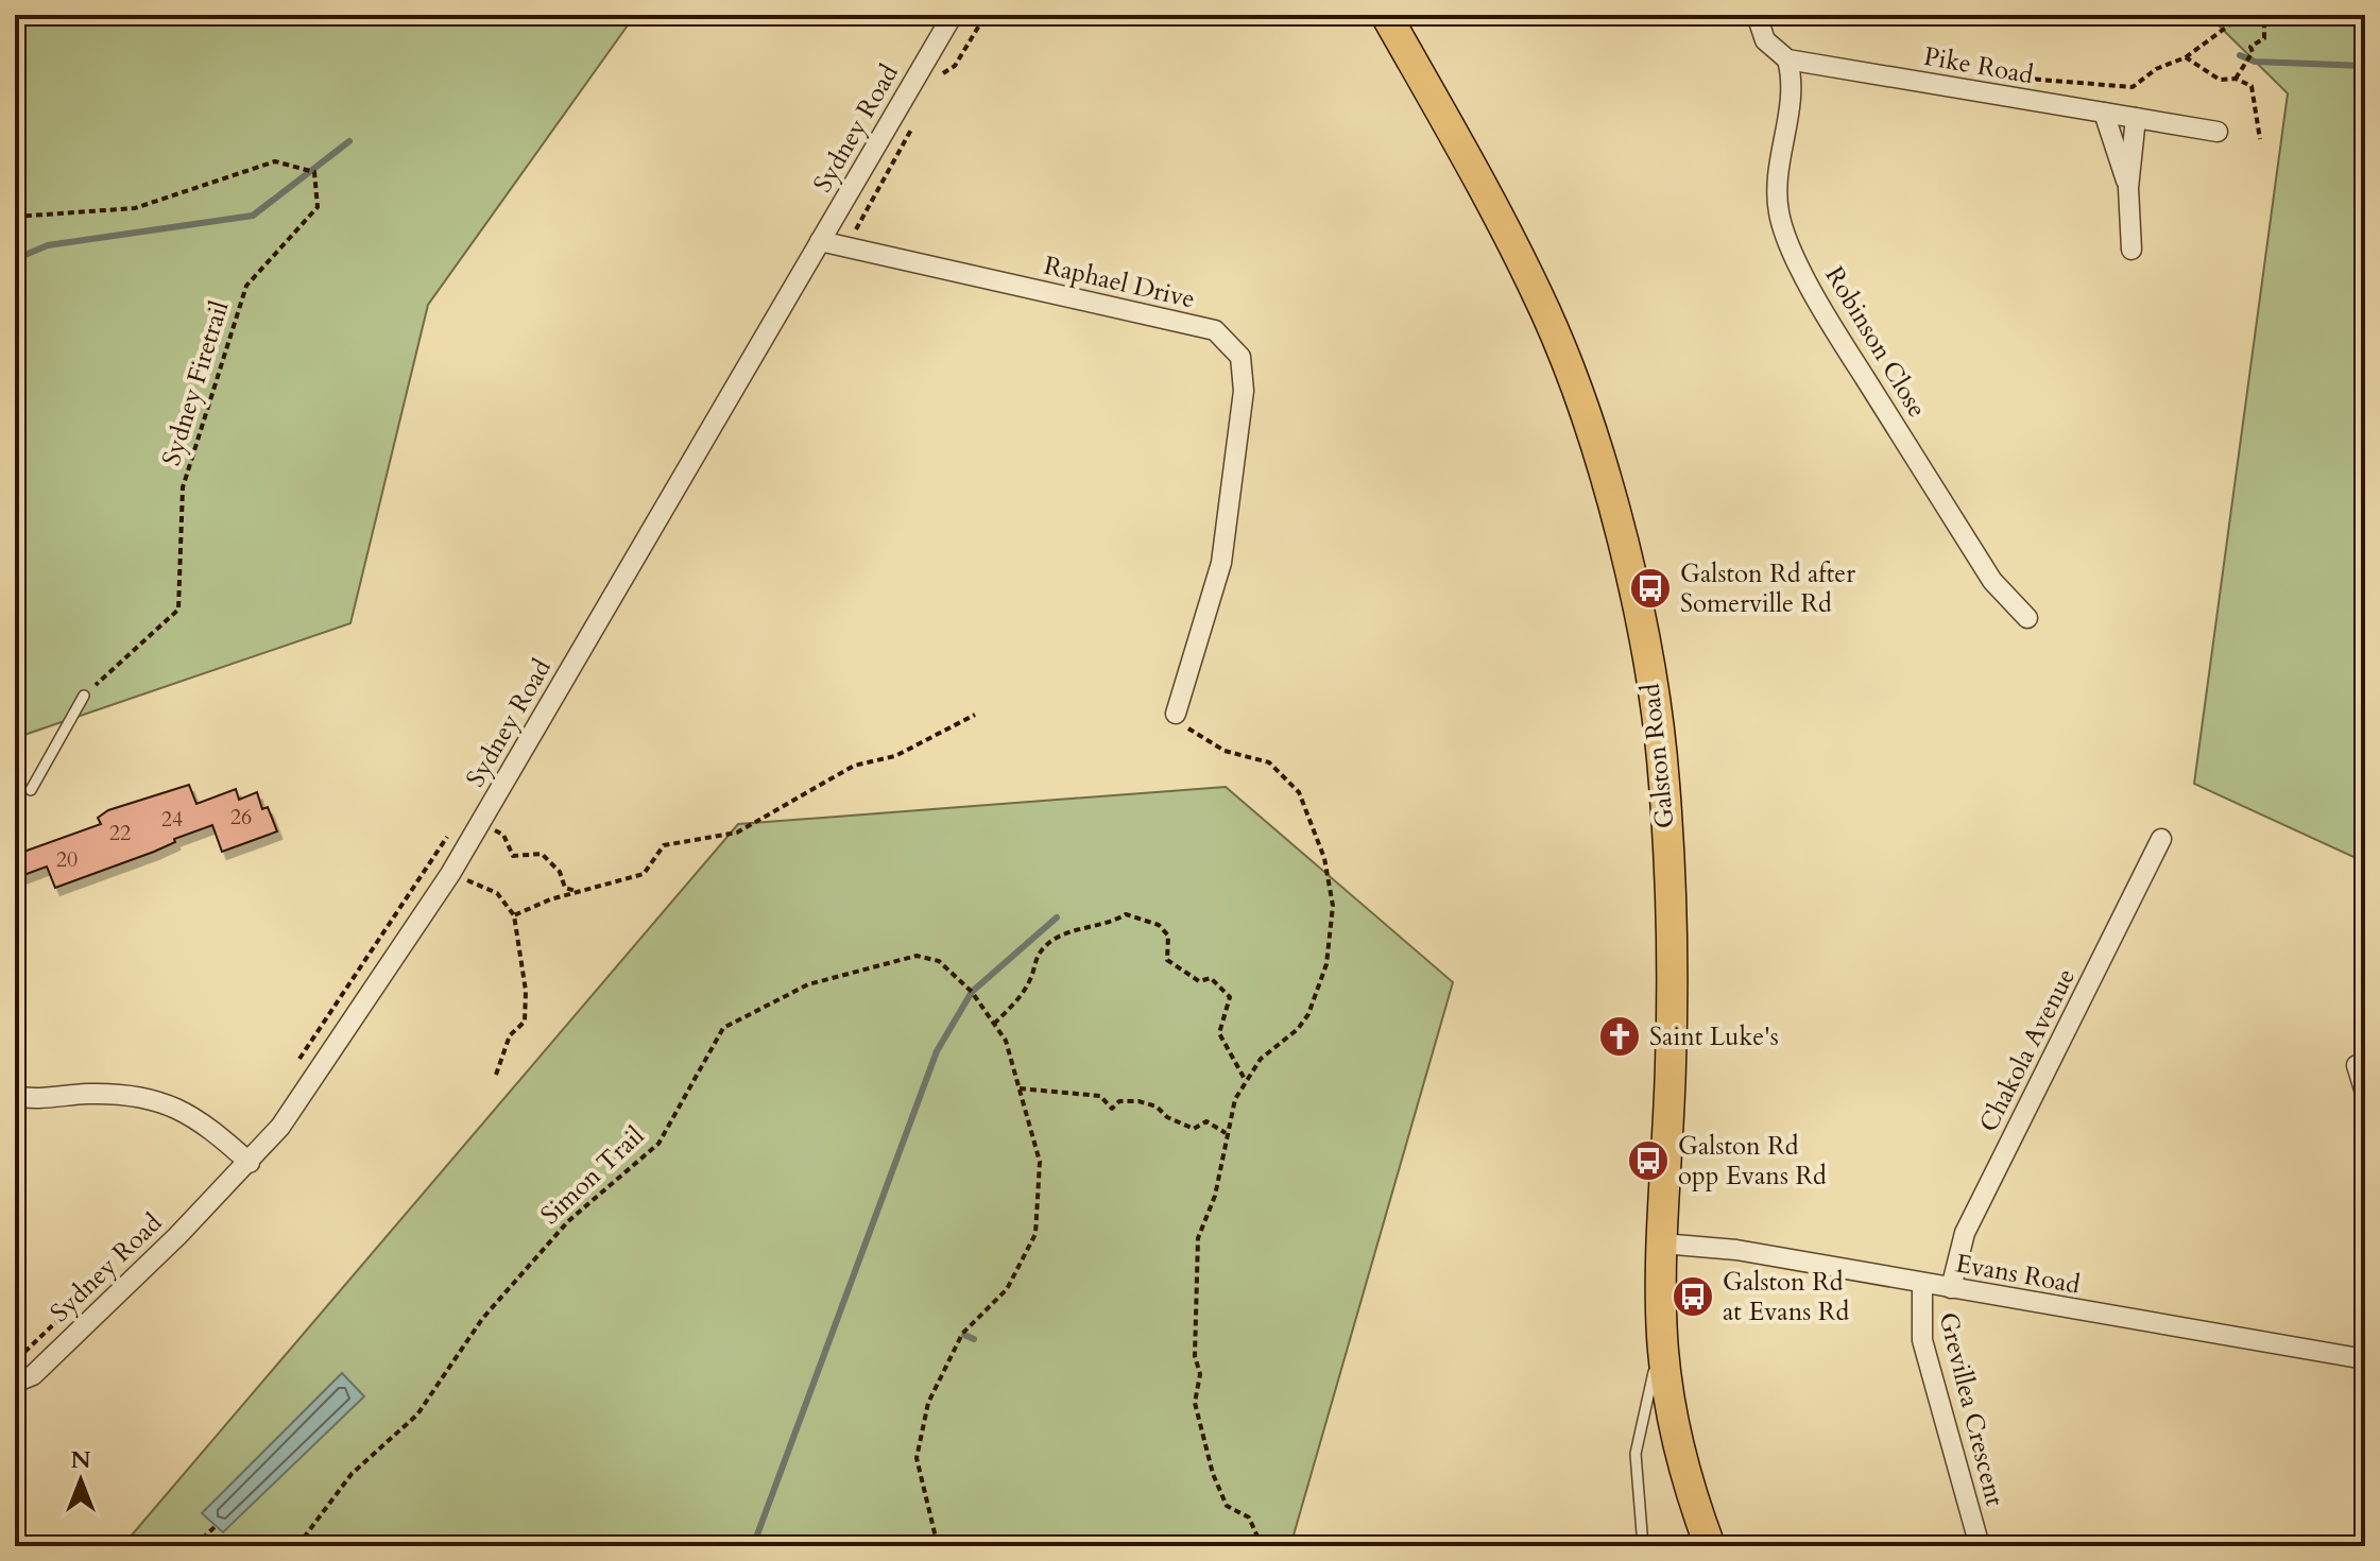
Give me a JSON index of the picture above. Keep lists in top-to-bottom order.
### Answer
{
  "streets": {
    "main road": ["Galston Road"],
    "street": [
      "Pike Road",
      "Sydney Road",
      "Raphael Drive",
      "Robinson Close",
      "Chakola Avenue",
      "Evans Road",
      "Grevillea Crescent"
    ],
    "path": ["Sydney Firetrail", "Simon Trail"]
  },
  "crossings": [
    ["Pike Road", "Robinson Close"],
    ["Sydney Road", "Raphael Drive"],
    ["Galston Road", "Evans Road"],
    ["Chakola Avenue", "Evans Road"],
    ["Evans Road", "Grevillea Crescent"]
  ],
  "places": {
    "bus stop": ["Galston Rd after Somerville Rd", "Galston Rd opp Evans Rd", "Galston Rd at Evans Rd"],
    "church": ["Saint Luke's"]
  },
  "house_numbers": [
    "26",
    "24",
    "22",
    "20"
  ],
  "north": "top"
}
